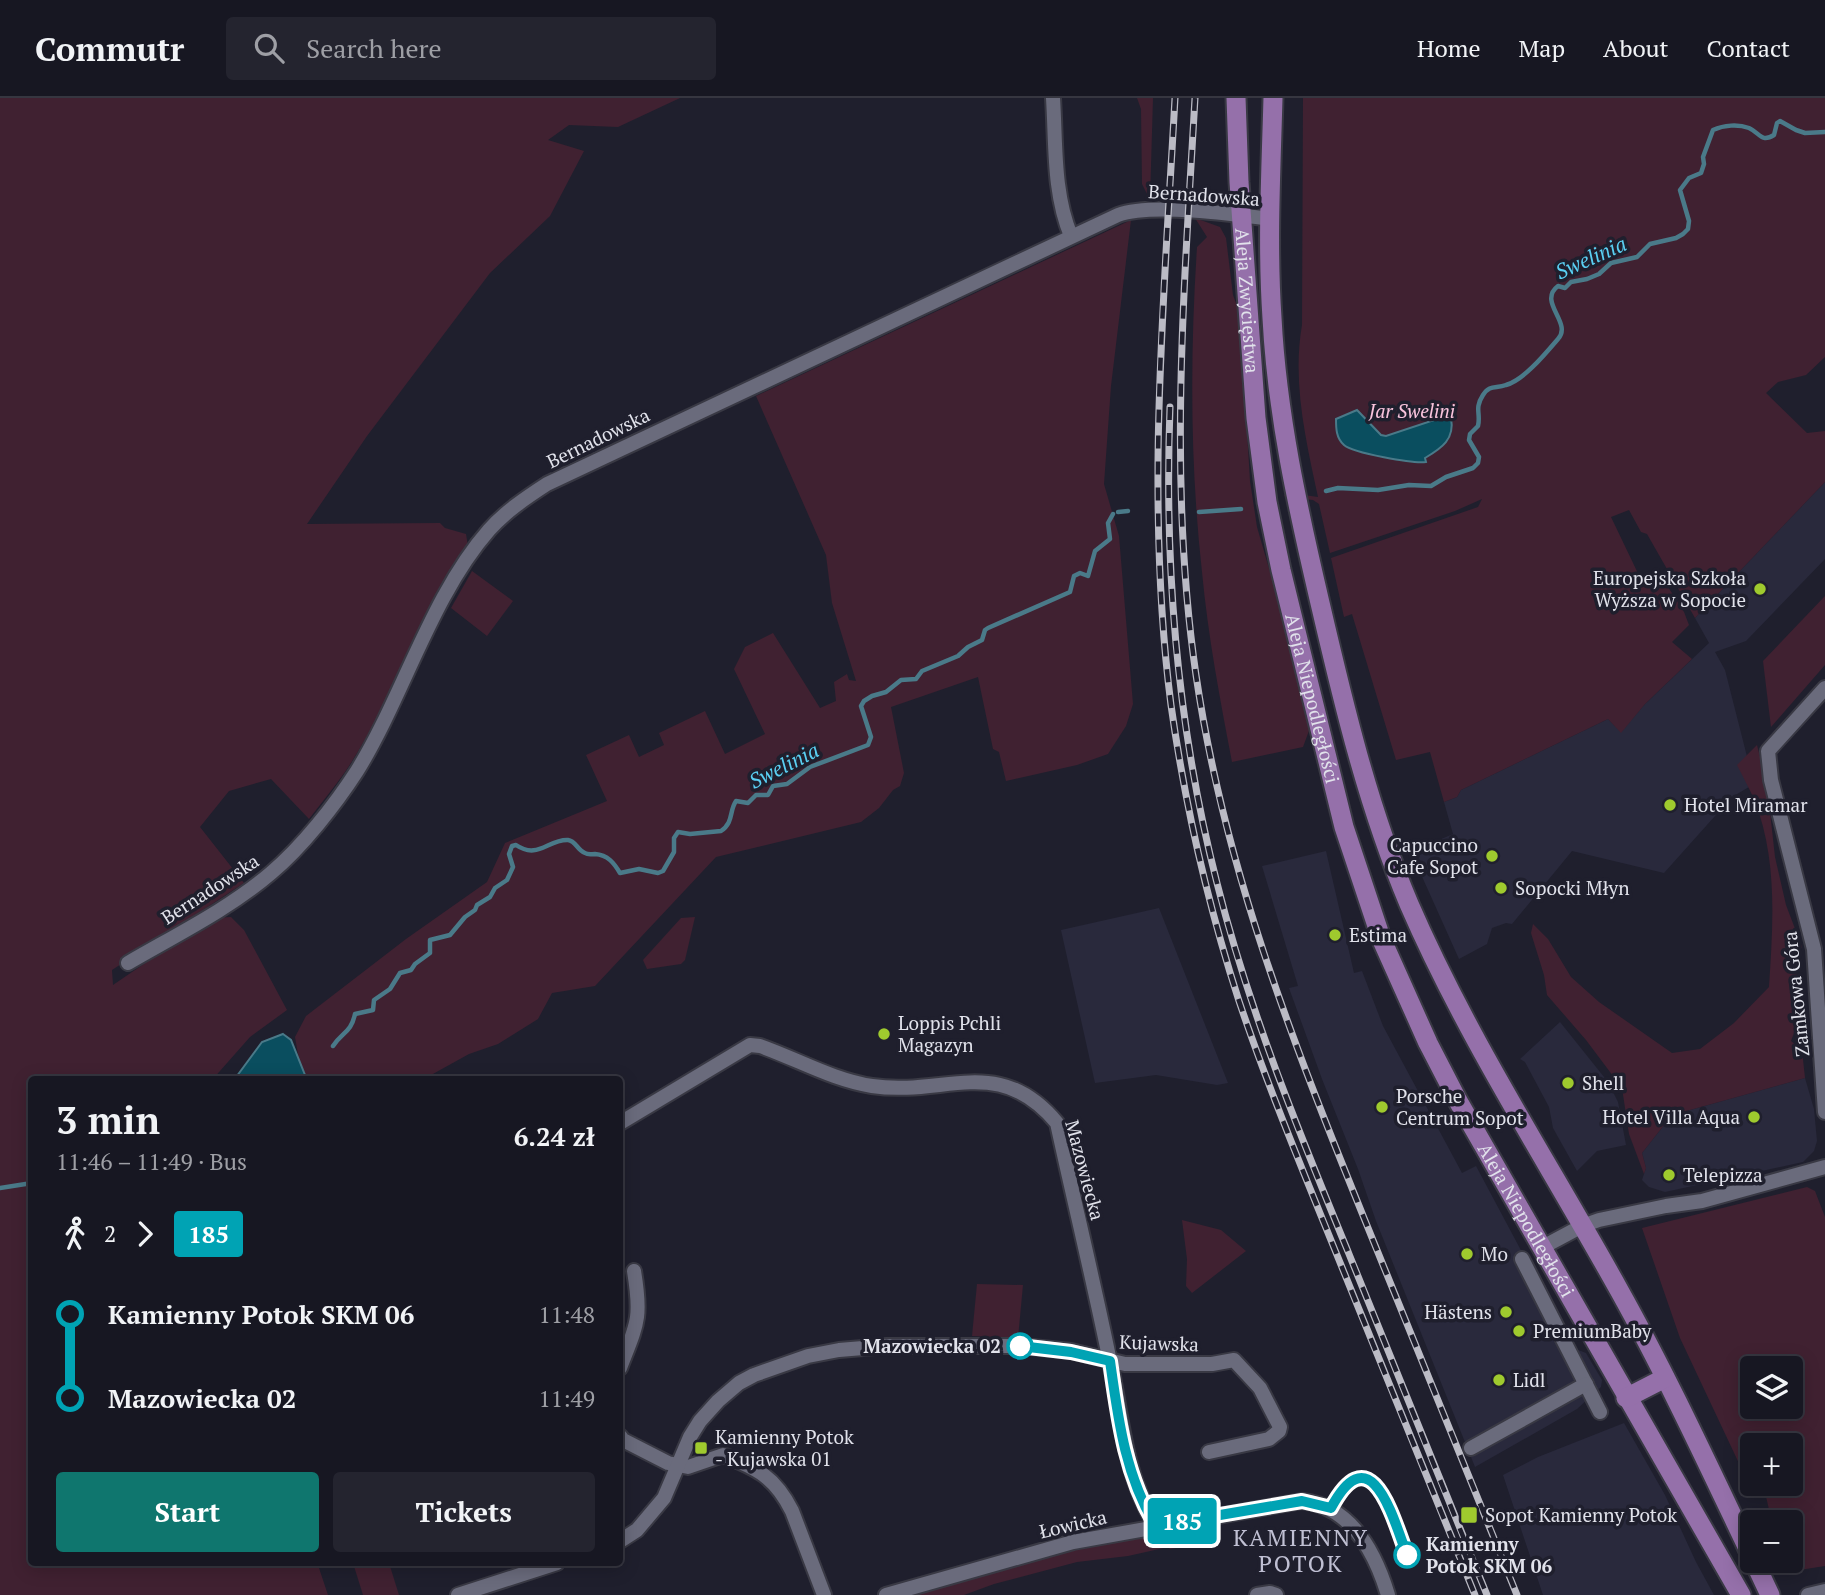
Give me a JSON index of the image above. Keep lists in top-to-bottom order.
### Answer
{
  "streets": {
    "main road": ["Aleja Zwycięstwa", "Aleja Niepodległości"],
    "street": [
      "Bernadowska",
      "Zamkowa Góra",
      "Mazowiecka",
      "Kujawska",
      "Łowicka"
    ]
  },
  "crossings": [
    ["Bernadowska", "Aleja Zwycięstwa"],
    ["Aleja Zwycięstwa", "Aleja Niepodległości"],
    ["Mazowiecka", "Kujawska"],
    ["Mazowiecka", "Łowicka"]
  ],
  "districts": ["KAMIENNY POTOK"],
  "water": ["Swelinia"],
  "parks": ["Jar Swelini"],
  "places": {
    "other": [
      "Europejska Szkoła Wyższa w Sopocie",
      "Hotel Miramar",
      "Capuccino Cafe Sopot",
      "Sopocki Młyn",
      "Estima",
      "Loppis Pchli Magazyn",
      "Shell",
      "Porsche Centrum Sopot",
      "Hotel Villa Aqua",
      "Telepizza",
      "Mo",
      "Hästens",
      "PremiumBaby",
      "Mazowiecka 02",
      "Lidl",
      "Kamienny Potok SKM 06"
    ],
    "transit": ["Kamienny Potok - Kujawska 01", "Sopot Kamienny Potok"]
  },
  "lines": ["bus line 185"],
  "page": {
    "header": "Commutr",
    "search": "Search here",
    "nav": [
      "Home",
      "Map",
      "About",
      "Contact"
    ],
    "on_map": "185",
    "heading": ["3 min", "11:46 – 11:49 · Bus", "6.24 zł"],
    "legs": ["2", "185"],
    "list": [
      {
        "name": "Kamienny Potok SKM 06",
        "value": "11:48"
      },
      {
        "name": "Mazowiecka 02",
        "value": "11:49"
      }
    ],
    "map_buttons": ["+", "−"],
    "buttons": ["Start", "Tickets"]
  }
}
